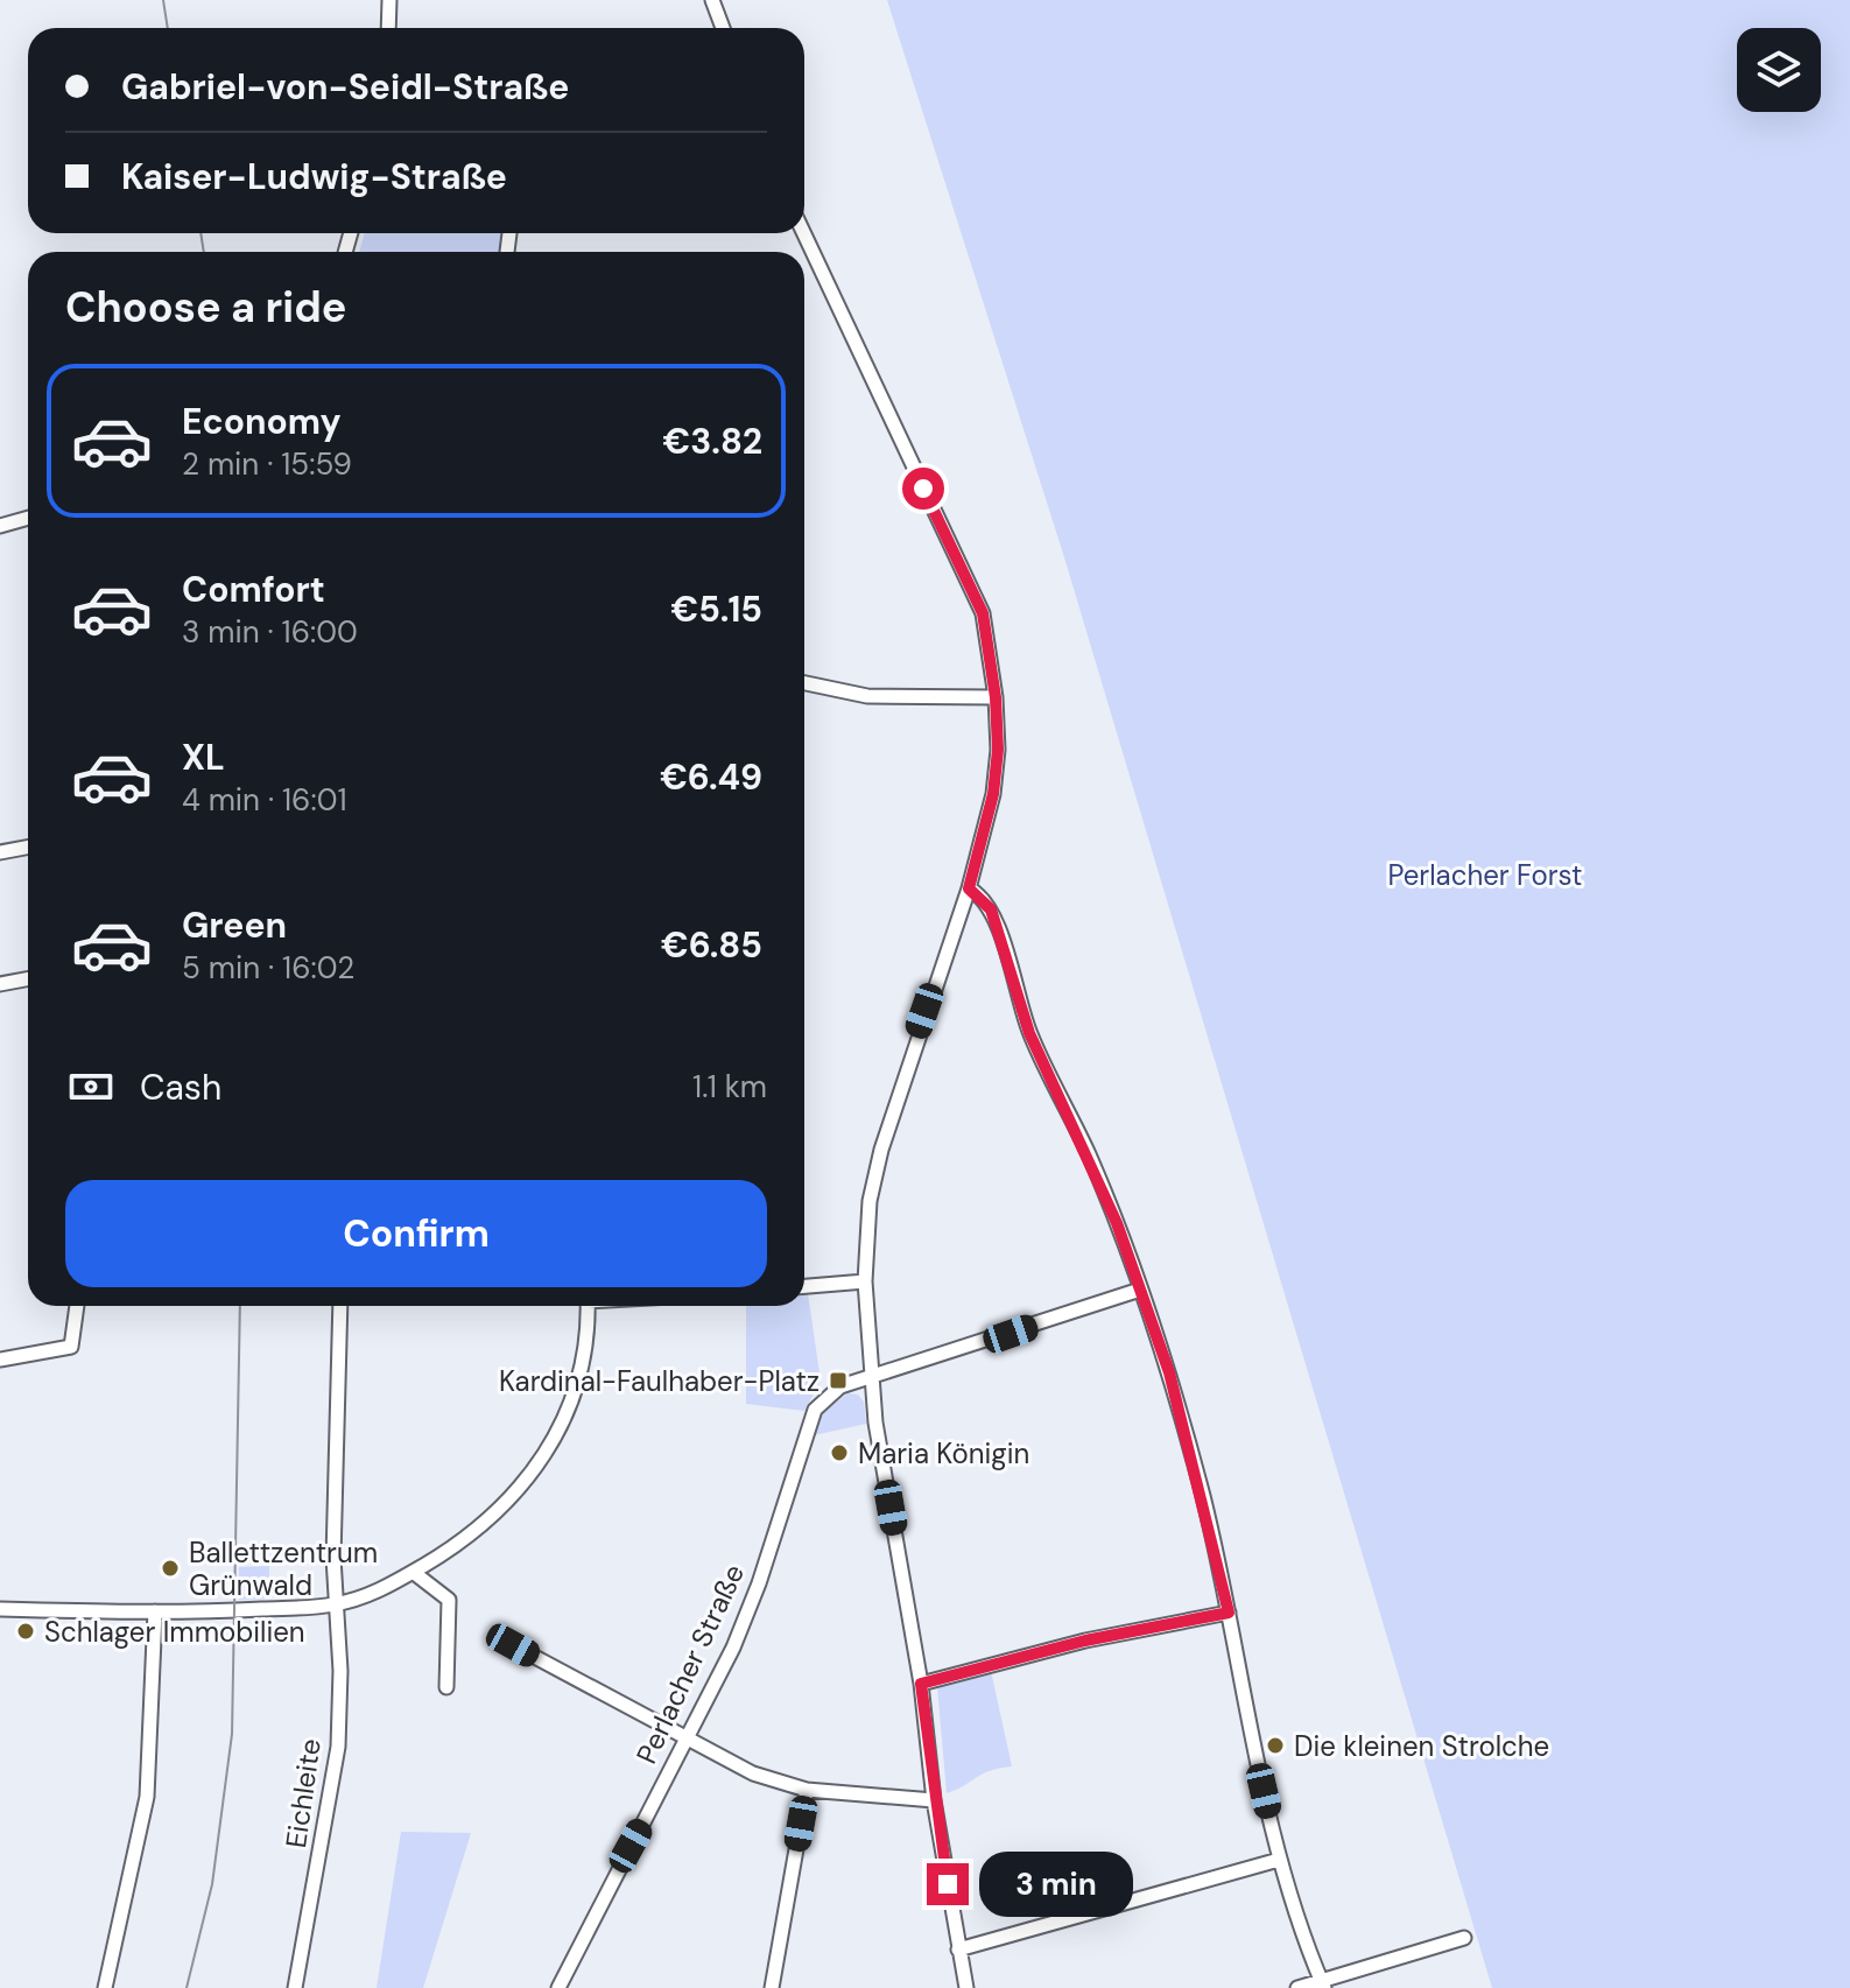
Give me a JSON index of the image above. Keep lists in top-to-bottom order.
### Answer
{
  "streets": {
    "street": ["Perlacher Straße", "Eichleite"]
  },
  "parks": ["Perlacher Forst"],
  "places": {
    "transit": ["Kardinal-Faulhaber-Platz"],
    "other": [
      "Maria Königin",
      "Ballettzentrum Grünwald",
      "Schlager Immobilien",
      "Die kleinen Strolche"
    ]
  },
  "page": {
    "banner": ["Gabriel-von-Seidl-Straße", "Kaiser-Ludwig-Straße"],
    "heading": "Choose a ride",
    "list": [
      {
        "name": "Economy",
        "note": "2 min · 15:59",
        "value": "€3.82"
      },
      {
        "name": "Comfort",
        "note": "3 min · 16:00",
        "value": "€5.15"
      },
      {
        "name": "XL",
        "note": "4 min · 16:01",
        "value": "€6.49"
      },
      {
        "name": "Green",
        "note": "5 min · 16:02",
        "value": "€6.85"
      }
    ],
    "pay": ["Cash", "1.1 km"],
    "buttons": "Confirm",
    "bubble": "3 min"
  }
}
